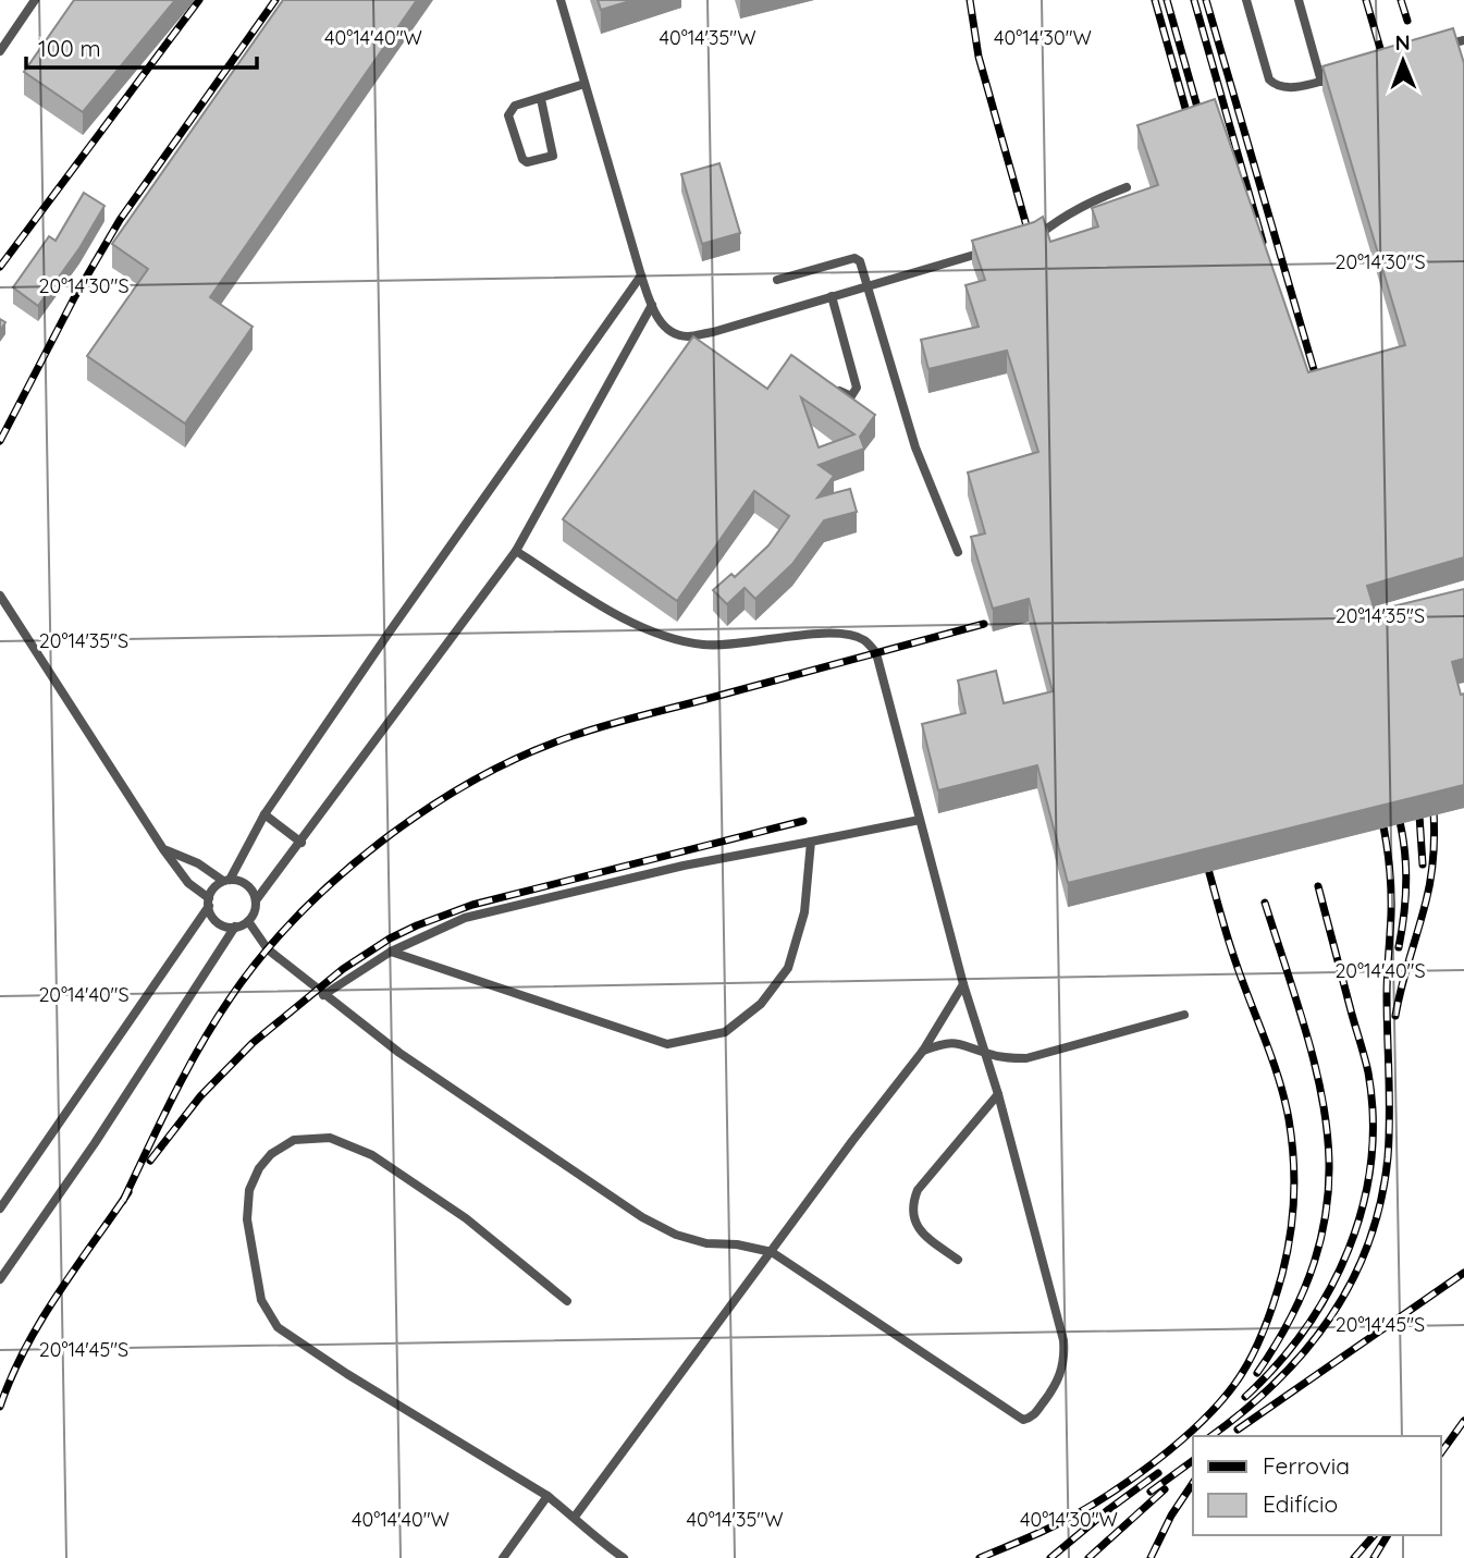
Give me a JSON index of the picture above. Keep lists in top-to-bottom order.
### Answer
{
  "legend": ["Ferrovia", "Edifício"],
  "scale_bar": "100 m",
  "north": "top",
  "coordinates": [
    "40°14'40\"W",
    "40°14'35\"W",
    "40°14'30\"W",
    "20°14'30\"S",
    "20°14'35\"S",
    "20°14'40\"S",
    "20°14'45\"S"
  ]
}
